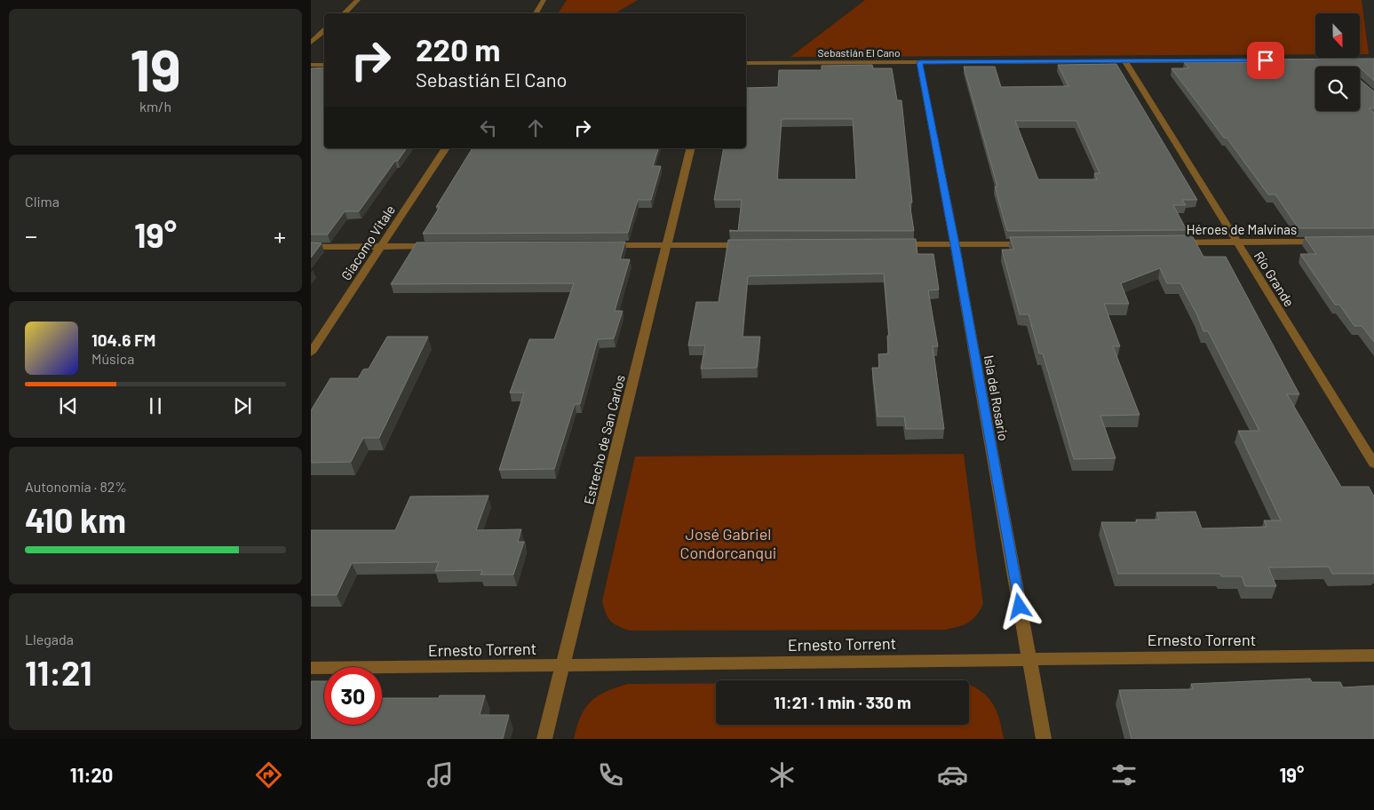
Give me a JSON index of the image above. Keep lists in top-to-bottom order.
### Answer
{
  "streets": {
    "street": [
      "Sebastián El Cano",
      "Héroes de Malvinas",
      "Giacomo Vitale",
      "Río Grande",
      "Isla del Rosario",
      "Estrecho de San Carlos",
      "Ernesto Torrent"
    ]
  },
  "crossings": [
    ["Sebastián El Cano", "Río Grande"],
    ["Sebastián El Cano", "Isla del Rosario"],
    ["Héroes de Malvinas", "Río Grande"],
    ["Isla del Rosario", "Ernesto Torrent"],
    ["Estrecho de San Carlos", "Ernesto Torrent"]
  ],
  "parks": ["José Gabriel Condorcanqui"],
  "north": "bottom",
  "page": {
    "tile": [
      ["19", "km/h"],
      "Clima",
      ["Autonomía · 82%", "410 km"],
      ["Llegada", "11:21"]
    ],
    "turn": ["220 m", "Sebastián El Cano"],
    "heat": ["−", "19°", "+"],
    "song": ["104.6 FM", "Música"],
    "limit": "30",
    "trip": "11:21 · 1 min · 330 m",
    "tabs": ["11:20", "19°"]
  }
}
